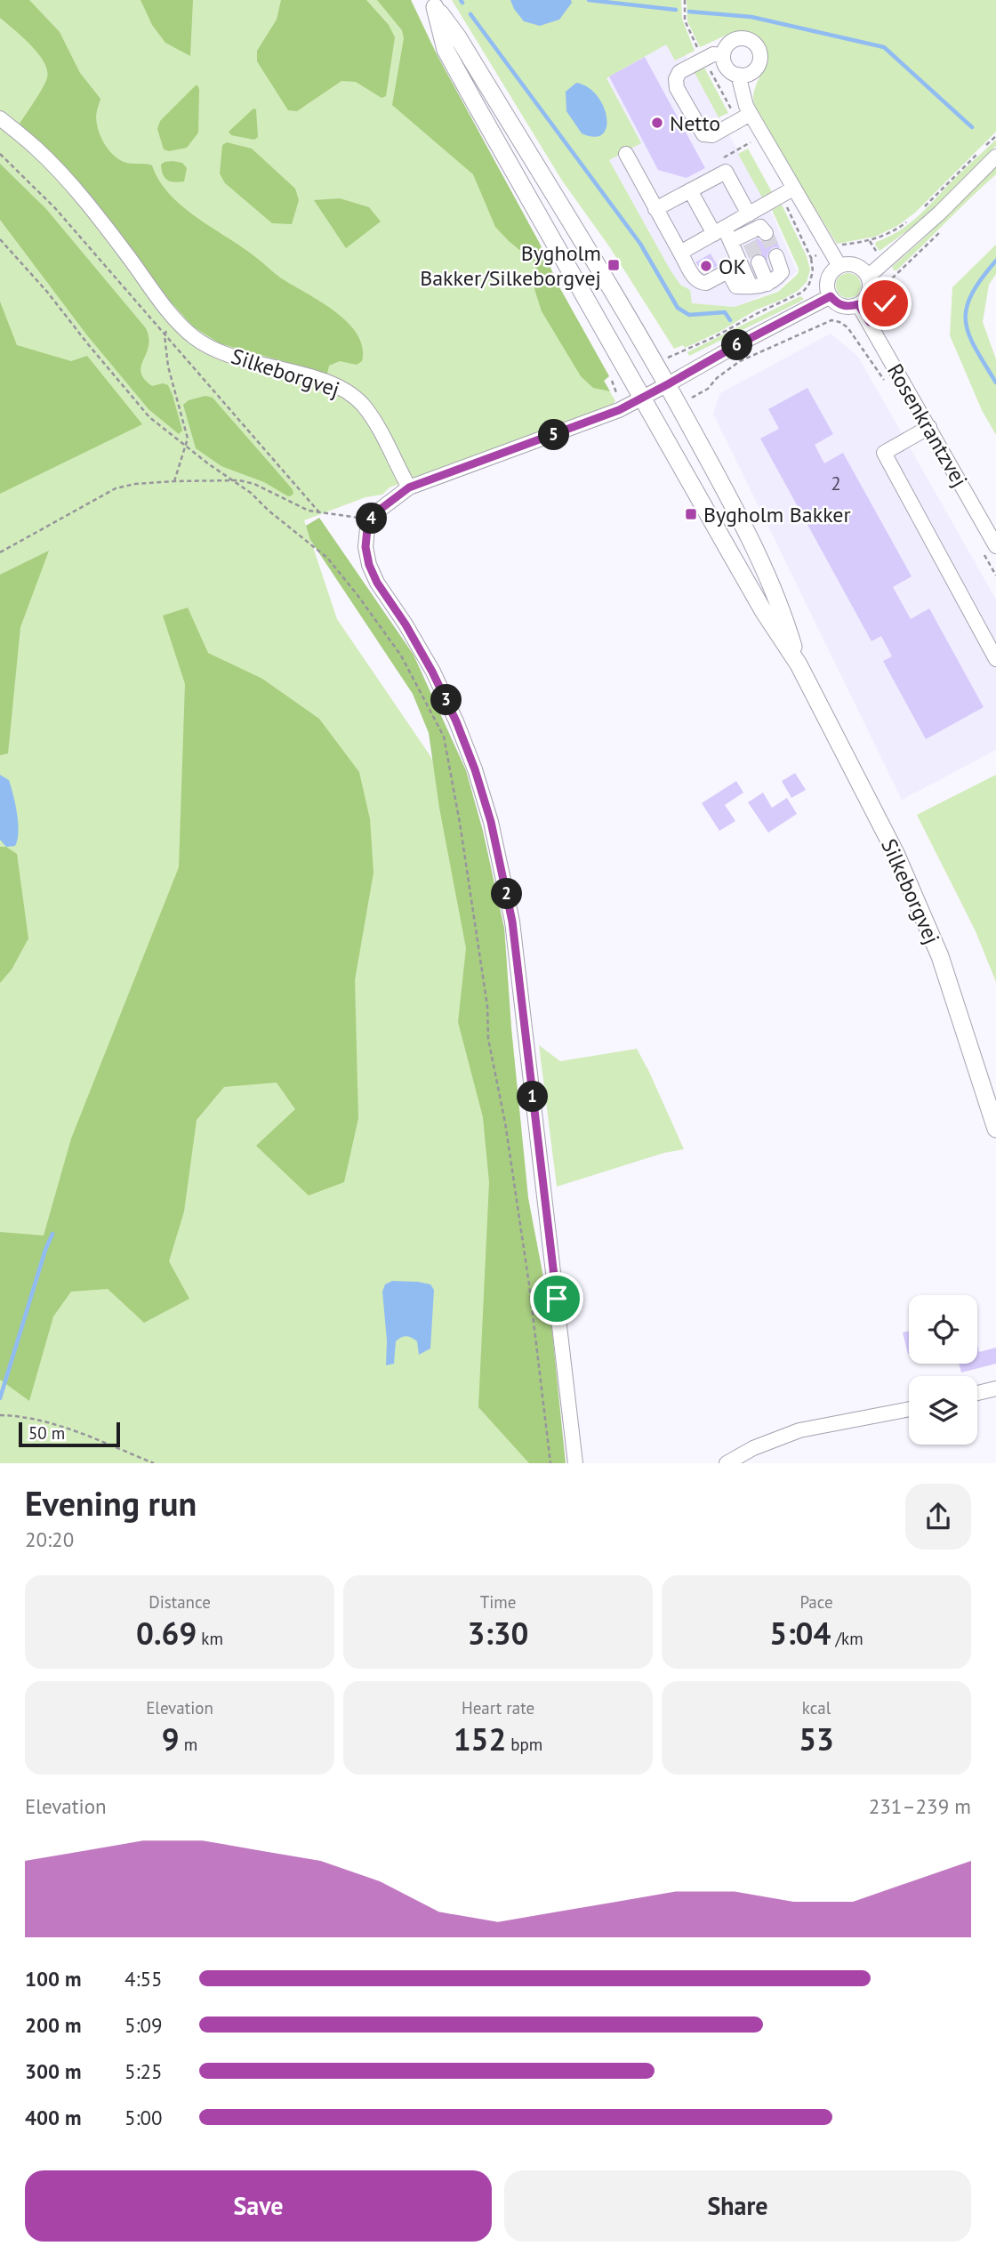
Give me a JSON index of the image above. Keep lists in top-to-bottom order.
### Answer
{
  "streets": {
    "main road": ["Silkeborgvej"],
    "street": ["Rosenkrantzvej"]
  },
  "places": {
    "other": ["Netto", "OK"],
    "transit": ["Bygholm Bakker/Silkeborgvej", "Bygholm Bakker"]
  },
  "house_numbers": ["2"],
  "scale_bar": "50 m",
  "page": {
    "pins": [
      "6",
      "5",
      "4",
      "3",
      "2",
      "1"
    ],
    "scale": "50 m",
    "heading": ["Evening run", "20:20"],
    "stats": [
      ["Distance", "0.69 km"],
      ["Time", "3:30"],
      ["Pace", "5:04 /km"],
      ["Elevation", "9 m"],
      ["Heart rate", "152 bpm"],
      ["kcal", "53"]
    ],
    "chart": ["Elevation", "231–239 m"],
    "list": [
      {
        "name": "100 m",
        "note": "4:55"
      },
      {
        "name": "200 m",
        "note": "5:09"
      },
      {
        "name": "300 m",
        "note": "5:25"
      },
      {
        "name": "400 m",
        "note": "5:00"
      }
    ],
    "buttons": ["Save", "Share"]
  }
}
